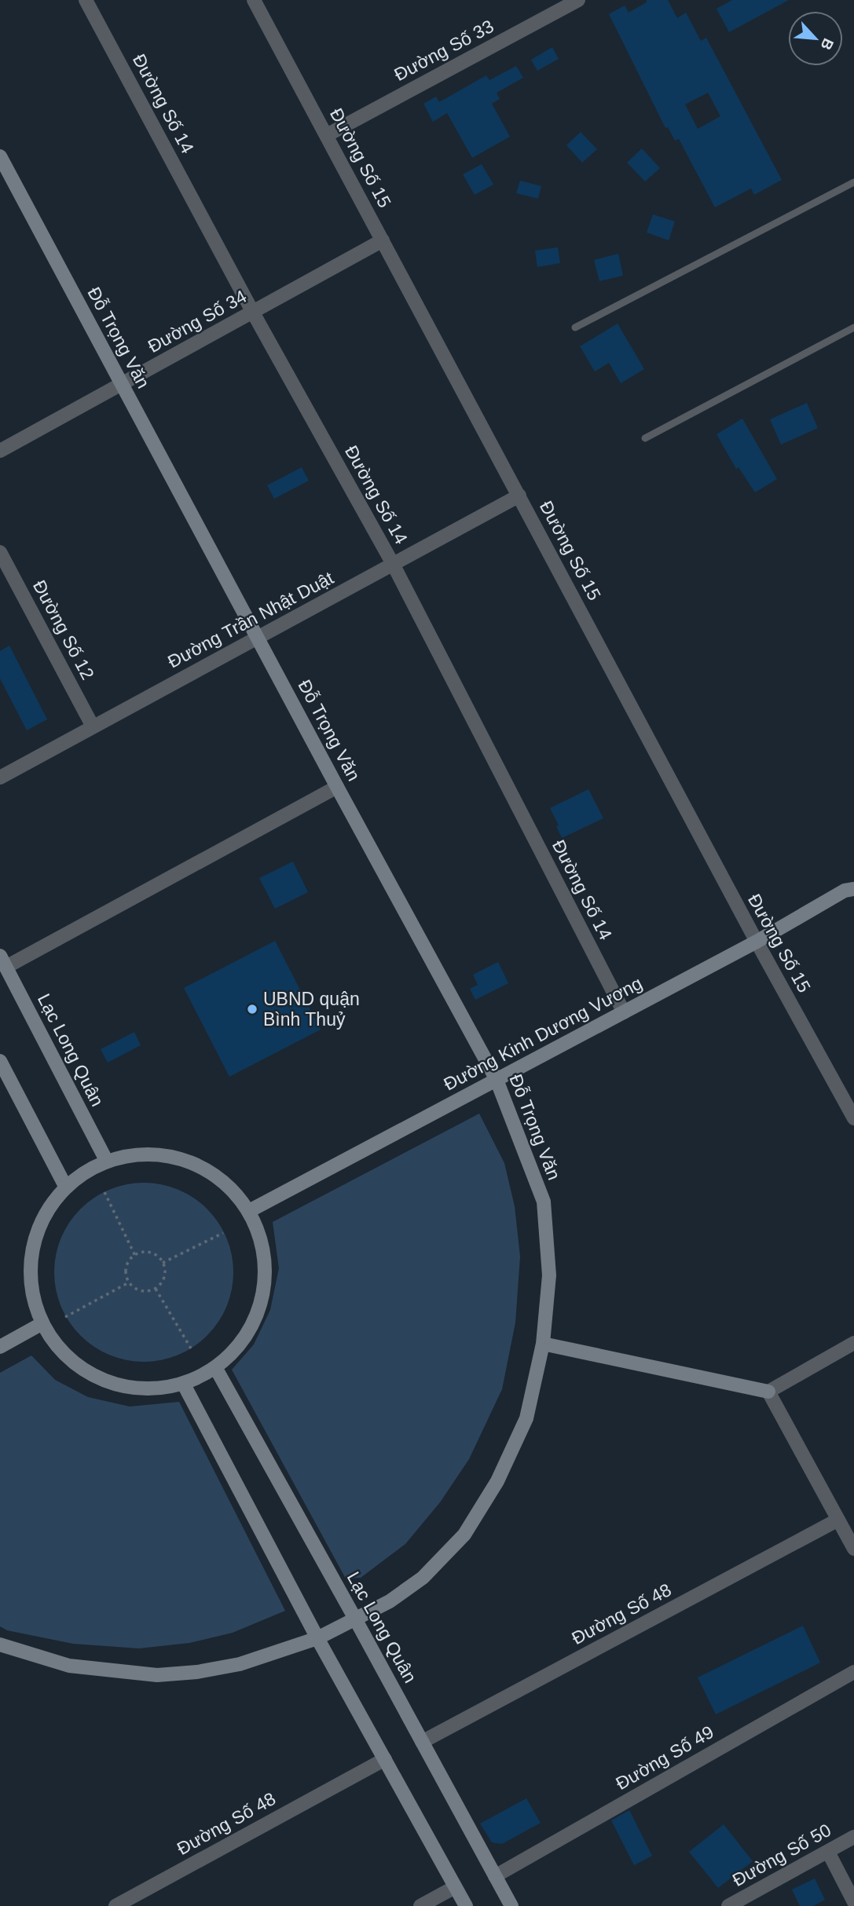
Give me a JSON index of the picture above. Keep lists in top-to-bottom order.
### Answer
{
  "streets": {
    "street": [
      "Đường Số 33",
      "Đường Số 14",
      "Đường Số 15",
      "Đường Số 34",
      "Đỗ Trọng Văn",
      "Đường Trần Nhật Duật",
      "Đường Số 12",
      "Đường Kinh Dương Vương",
      "Lạc Long Quân",
      "Đường Số 48",
      "Đường Số 49",
      "Đường Số 50"
    ]
  },
  "crossings": [
    ["Đường Số 33", "Đường Số 15"],
    ["Đường Số 14", "Đường Số 34"],
    ["Đường Số 14", "Đường Trần Nhật Duật"],
    ["Đường Số 14", "Đường Kinh Dương Vương"],
    ["Đường Số 15", "Đường Số 34"],
    ["Đường Số 15", "Đường Trần Nhật Duật"],
    ["Đường Số 15", "Đường Kinh Dương Vương"],
    ["Đường Số 34", "Đỗ Trọng Văn"],
    ["Đỗ Trọng Văn", "Đường Trần Nhật Duật"],
    ["Đỗ Trọng Văn", "Đường Kinh Dương Vương"],
    ["Đỗ Trọng Văn", "Lạc Long Quân"],
    ["Đường Trần Nhật Duật", "Đường Số 12"],
    ["Lạc Long Quân", "Đường Số 48"],
    ["Lạc Long Quân", "Đường Số 49"]
  ],
  "places": ["UBND quận Bình Thuỷ"],
  "north": "bottom right"
}
